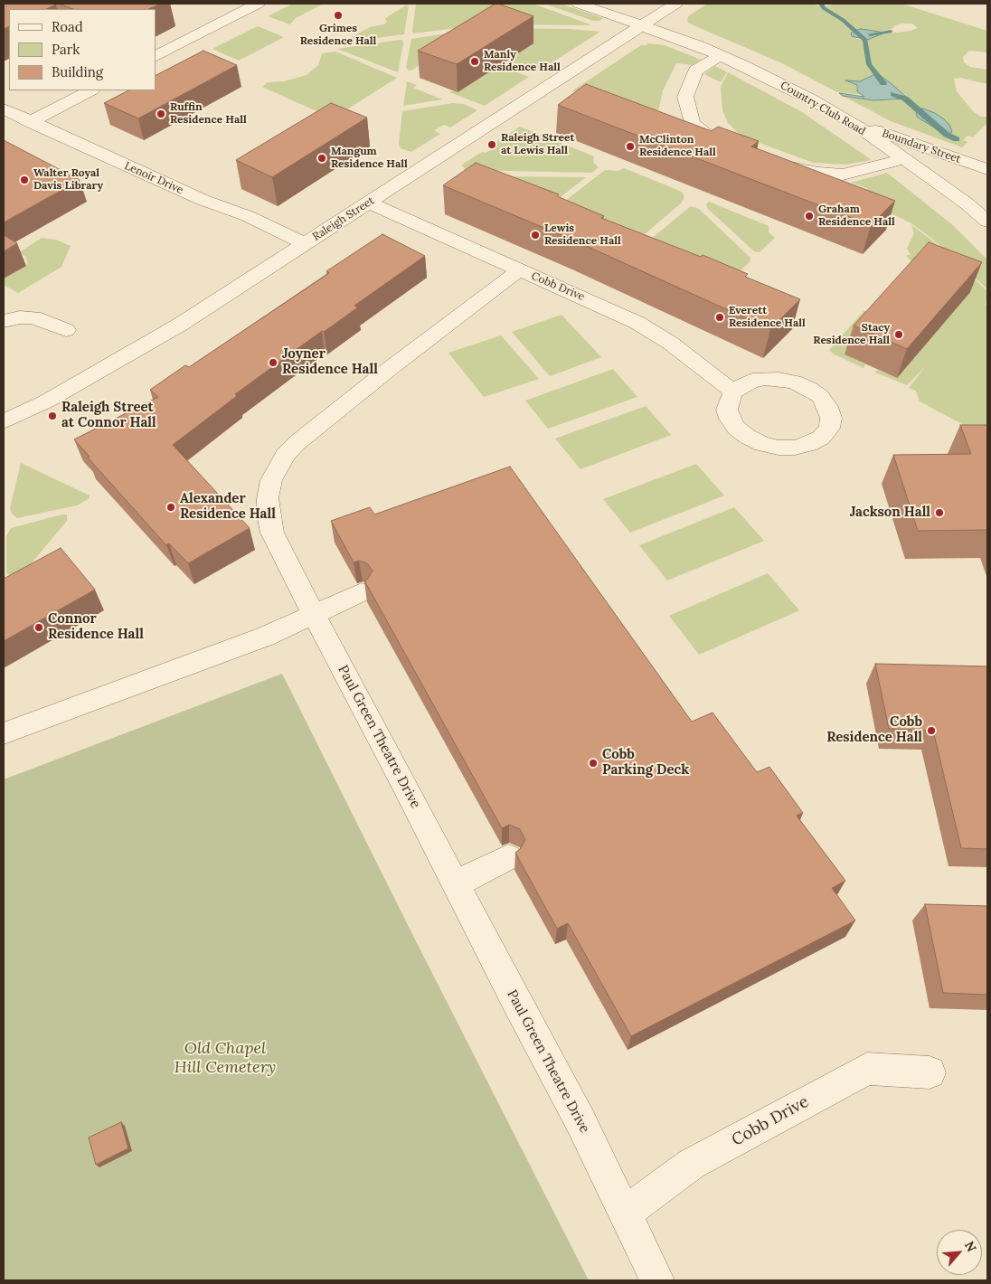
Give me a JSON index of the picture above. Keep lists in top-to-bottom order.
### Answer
{
  "streets": {
    "street": [
      "Country Club Road",
      "Boundary Street",
      "Lenoir Drive",
      "Raleigh Street",
      "Cobb Drive",
      "Paul Green Theatre Drive"
    ]
  },
  "crossings": [
    ["Country Club Road", "Boundary Street"],
    ["Country Club Road", "Raleigh Street"],
    ["Lenoir Drive", "Raleigh Street"],
    ["Raleigh Street", "Cobb Drive"],
    ["Cobb Drive", "Paul Green Theatre Drive"]
  ],
  "parks": ["Old Chapel Hill Cemetery"],
  "places": [
    "Grimes Residence Hall",
    "Manly Residence Hall",
    "Ruffin Residence Hall",
    "Raleigh Street at Lewis Hall",
    "McClinton Residence Hall",
    "Mangum Residence Hall",
    "Walter Royal Davis Library",
    "Graham Residence Hall",
    "Lewis Residence Hall",
    "Everett Residence Hall",
    "Stacy Residence Hall",
    "Joyner Residence Hall",
    "Raleigh Street at Connor Hall",
    "Alexander Residence Hall",
    "Jackson Hall",
    "Connor Residence Hall",
    "Cobb Residence Hall",
    "Cobb Parking Deck"
  ],
  "legend": ["Road", "Park", "Building"],
  "north": "top right"
}
